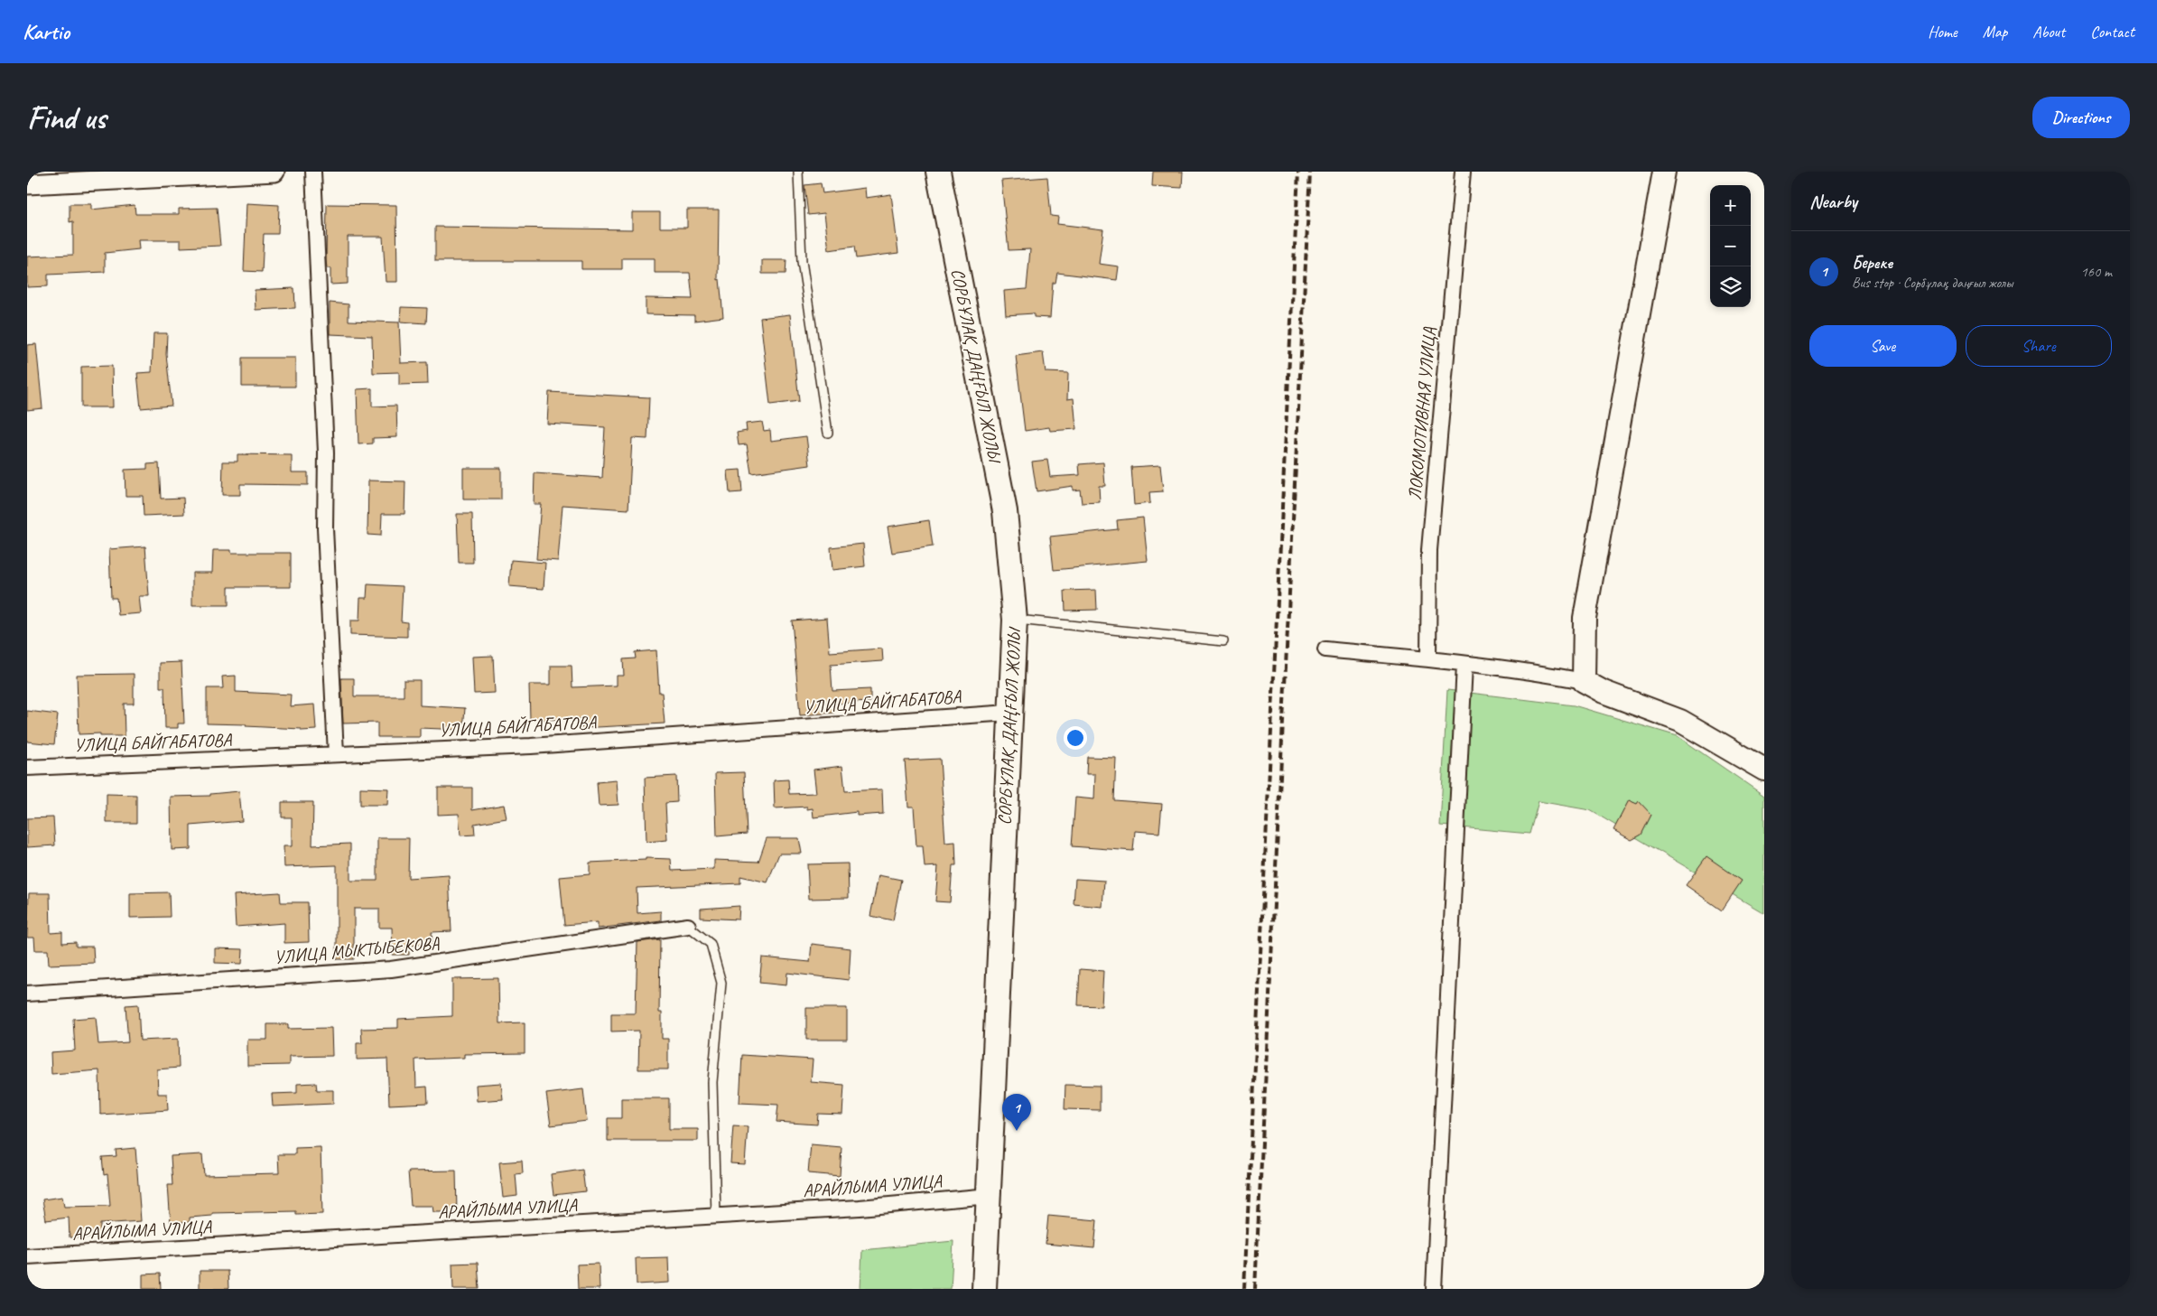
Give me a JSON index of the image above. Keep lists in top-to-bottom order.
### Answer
{
  "streets": {
    "main road": ["СОРБҰЛАҚ ДАҢҒЫЛ ЖОЛЫ"],
    "street": [
      "ЛОКОМОТИВНАЯ УЛИЦА",
      "УЛИЦА БАЙГАБАТОВА",
      "УЛИЦА МЫКТЫБЕКОВА",
      "АРАЙЛЫМА УЛИЦА"
    ]
  },
  "crossings": [
    ["СОРБҰЛАҚ ДАҢҒЫЛ ЖОЛЫ", "УЛИЦА БАЙГАБАТОВА"],
    ["СОРБҰЛАҚ ДАҢҒЫЛ ЖОЛЫ", "АРАЙЛЫМА УЛИЦА"]
  ],
  "page": {
    "header": "Kartio",
    "nav": [
      "Home",
      "Map",
      "About",
      "Contact"
    ],
    "buttons": [
      "Directions",
      ["Save", "Share"]
    ],
    "title": "Find us",
    "heading": "Nearby",
    "map_buttons": ["+", "−"],
    "list": [
      {
        "mark": "1",
        "name": "Береке",
        "note": "Bus stop · Сорбұлақ даңғыл жолы",
        "value": "160 m"
      }
    ],
    "pins": "1"
  }
}
